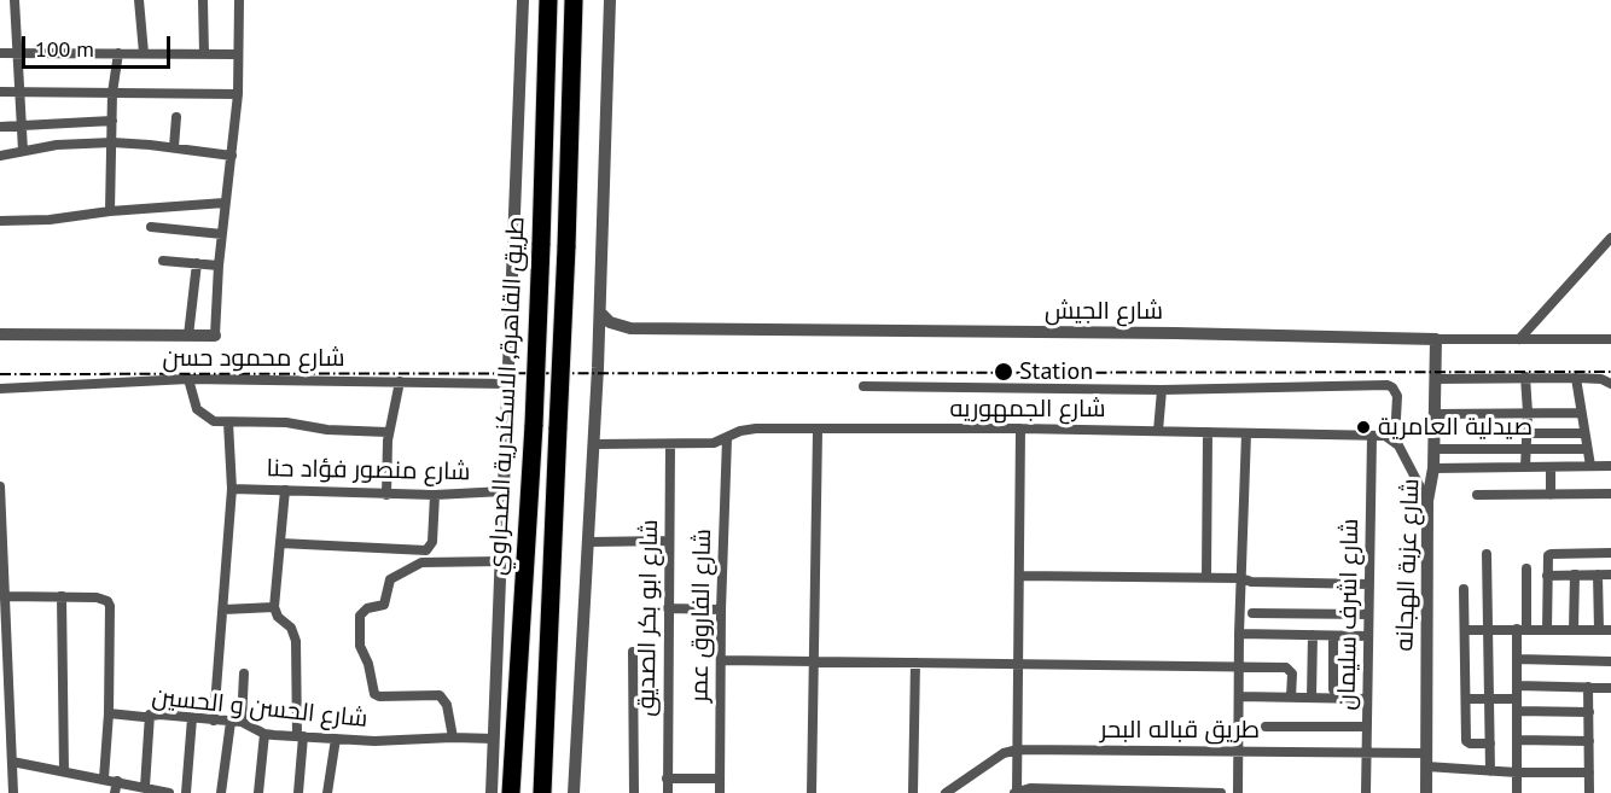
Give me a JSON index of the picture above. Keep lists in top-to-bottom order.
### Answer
{
  "streets": {
    "highway": ["طريق القاهرة, الاسكندرية الصحراوي"],
    "street": [
      "شارع الجيش",
      "شارع محمود حسن",
      "شارع الجمهوريه",
      "شارع منصور فؤاد حنا",
      "شارع عزبة الهجانه",
      "شارع اشرف سليمان",
      "شارع الفاروق عمر",
      "شارع ابو بكر الصديق",
      "شارع الحسن و الحسين",
      "طريق قباله البحر"
    ]
  },
  "crossings": [
    ["شارع الجيش", "شارع عزبة الهجانه"],
    ["شارع الجمهوريه", "شارع اشرف سليمان"],
    ["شارع الجمهوريه", "شارع الفاروق عمر"],
    ["شارع الجمهوريه", "شارع ابو بكر الصديق"],
    ["شارع عزبة الهجانه", "طريق قباله البحر"],
    ["شارع اشرف سليمان", "طريق قباله البحر"]
  ],
  "places": ["Station", "صيدلية العامرية"],
  "scale_bar": "100 m"
}
